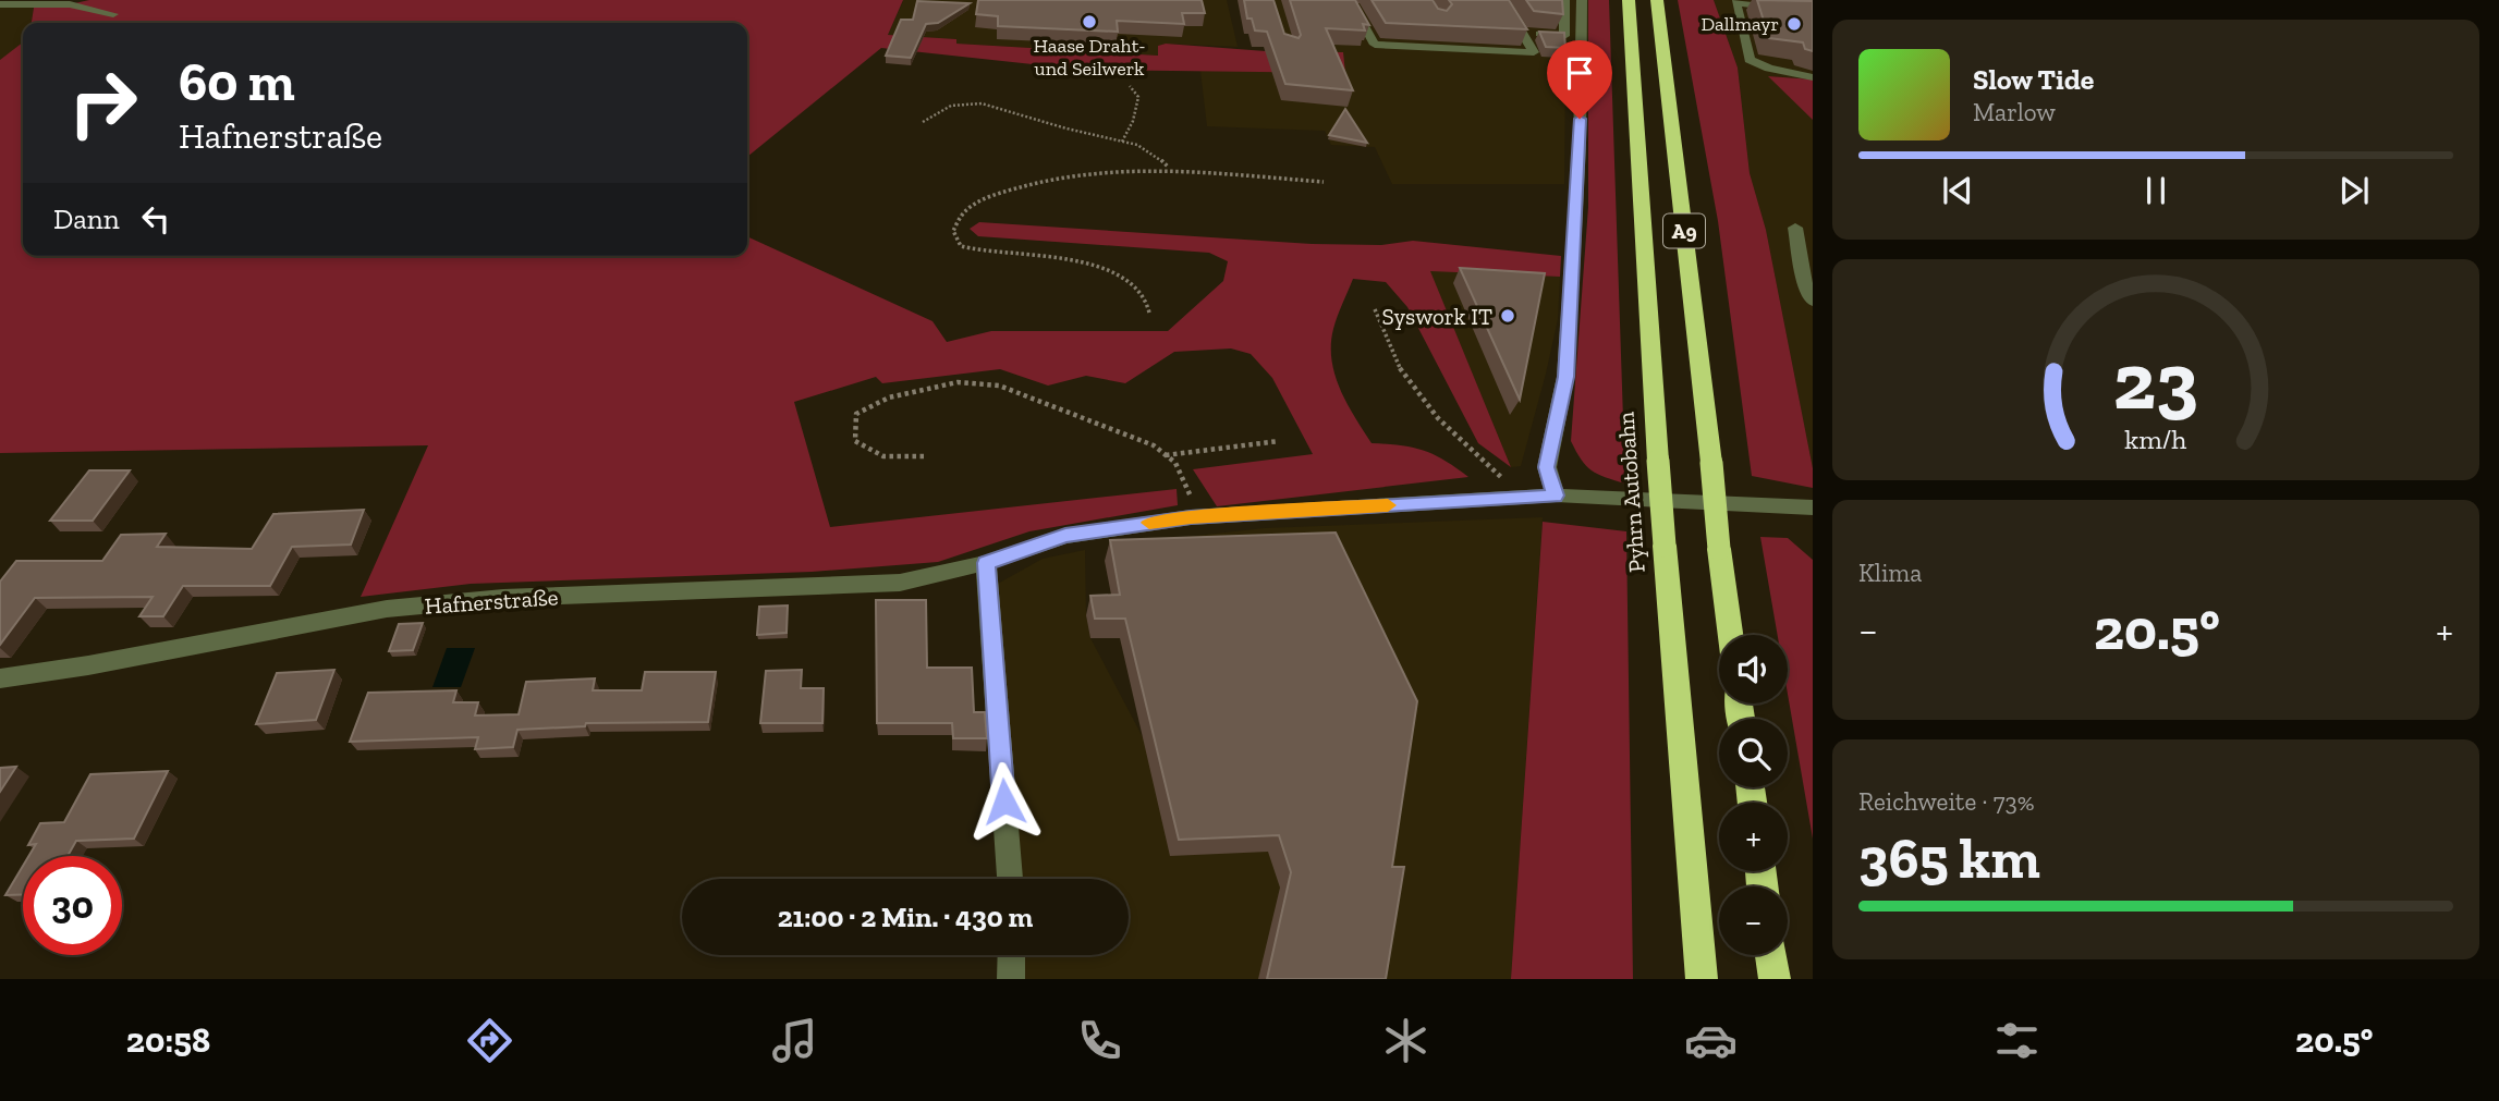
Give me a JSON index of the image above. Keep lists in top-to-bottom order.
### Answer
{
  "streets": {
    "highway": ["A9", "Pyhrn Autobahn"],
    "street": ["Hafnerstraße"]
  },
  "places": ["Haase Draht- und Seilwerk", "Dallmayr", "Syswork IT"],
  "page": {
    "turn": ["60 m", "Hafnerstraße"],
    "song": ["Slow Tide", "Marlow"],
    "then": "Dann",
    "tile": [
      "Klima",
      ["Reichweite · 73%", "365 km"]
    ],
    "heat": ["−", "20.5°", "+"],
    "map_buttons": ["+", "−"],
    "limit": "30",
    "trip": "21:00 · 2 Min. · 430 m",
    "tabs": ["20:58", "20.5°"],
    "gauge": ["23", "km/h"]
  }
}
